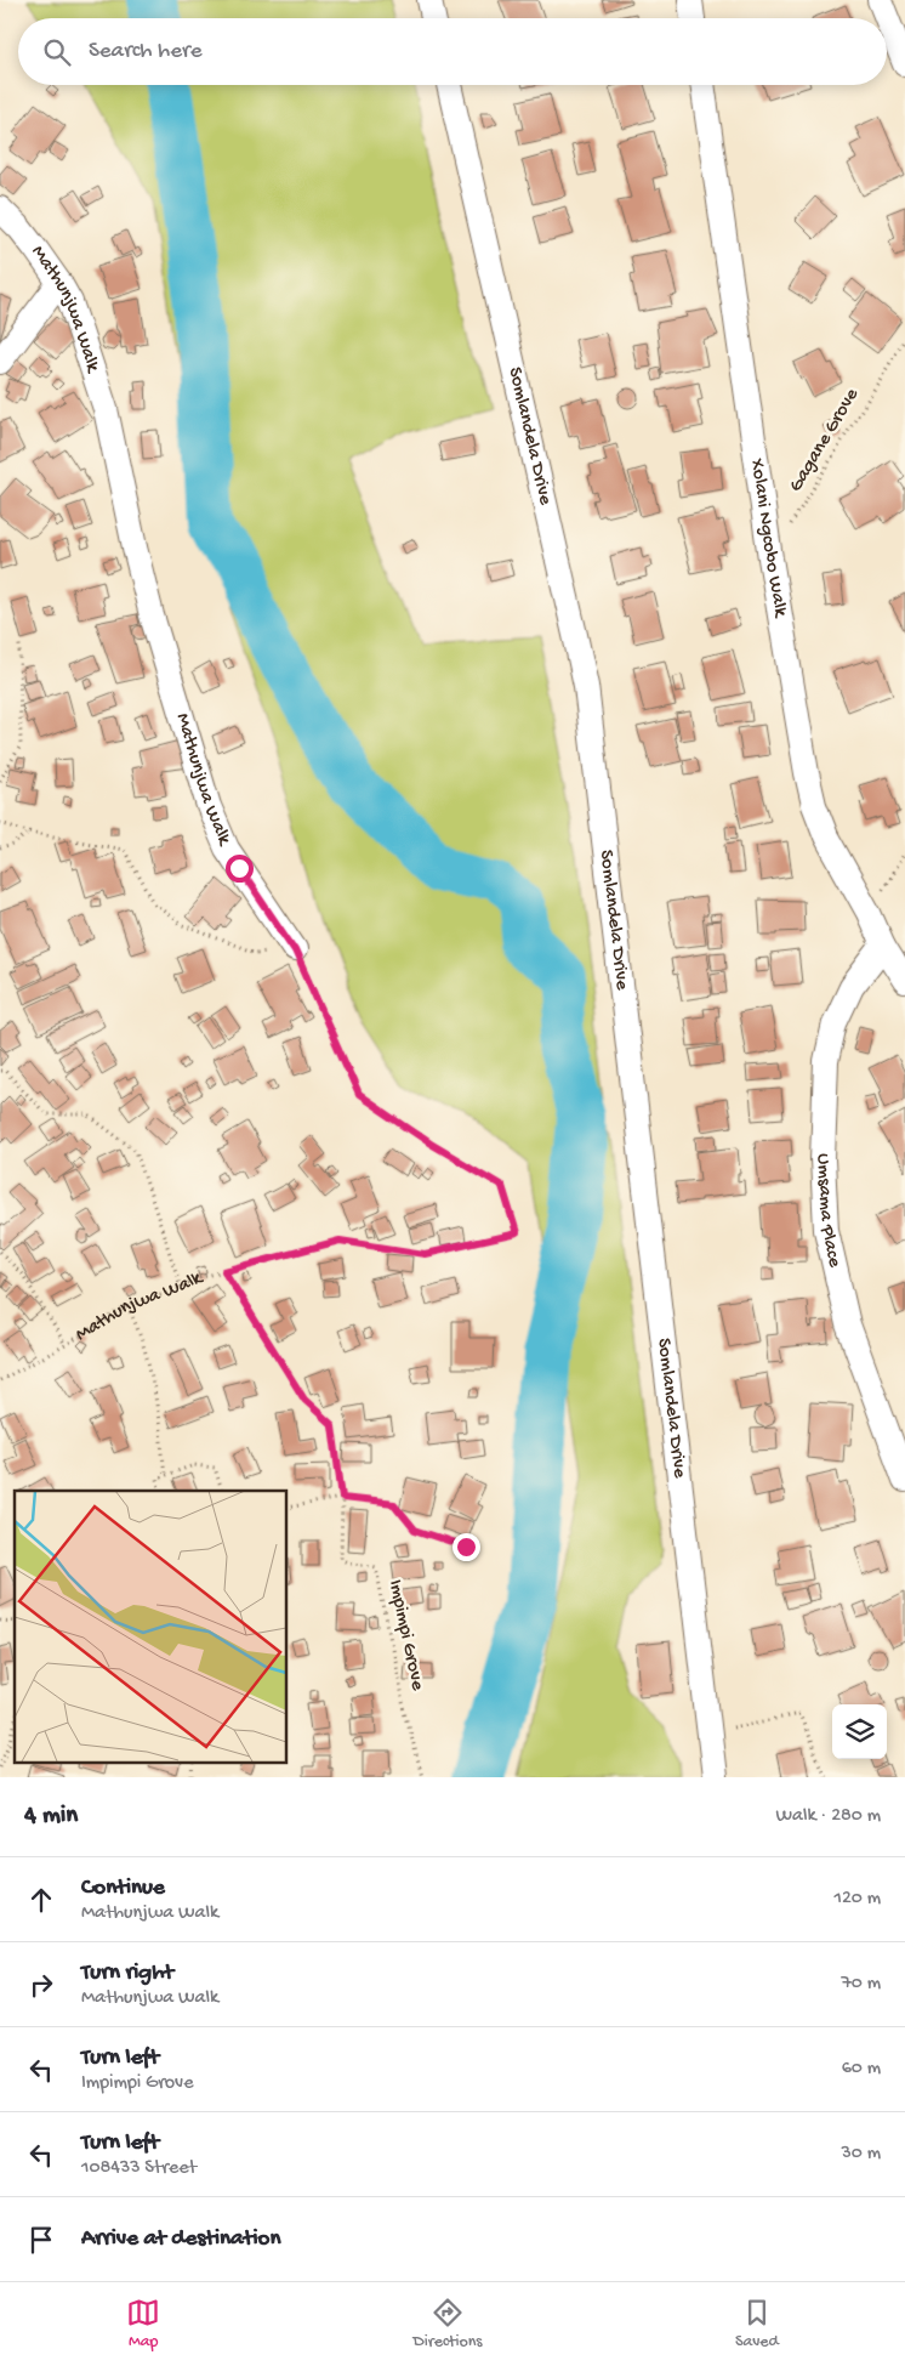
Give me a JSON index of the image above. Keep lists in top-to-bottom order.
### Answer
{
  "streets": {
    "street": [
      "Mathunjwa Walk",
      "Somlandela Drive",
      "Xolani Ngcobo Walk",
      "Umsama Place"
    ],
    "path": ["Gagane Grove", "Impimpi Grove"]
  },
  "crossings": [
    ["Mathunjwa Walk", "Impimpi Grove"],
    ["Gagane Grove", "Xolani Ngcobo Walk"],
    ["Xolani Ngcobo Walk", "Umsama Place"]
  ],
  "page": {
    "search": "Search here",
    "heading": ["4 min", "Walk · 280 m"],
    "list": [
      ["Continue", "Mathunjwa Walk", "120 m"],
      ["Turn right", "Mathunjwa Walk", "70 m"],
      ["Turn left", "Impimpi Grove", "60 m"],
      ["Turn left", "108433 Street", "30 m"],
      "Arrive at destination"
    ],
    "nav": ["Map", "Directions", "Saved"]
  }
}
